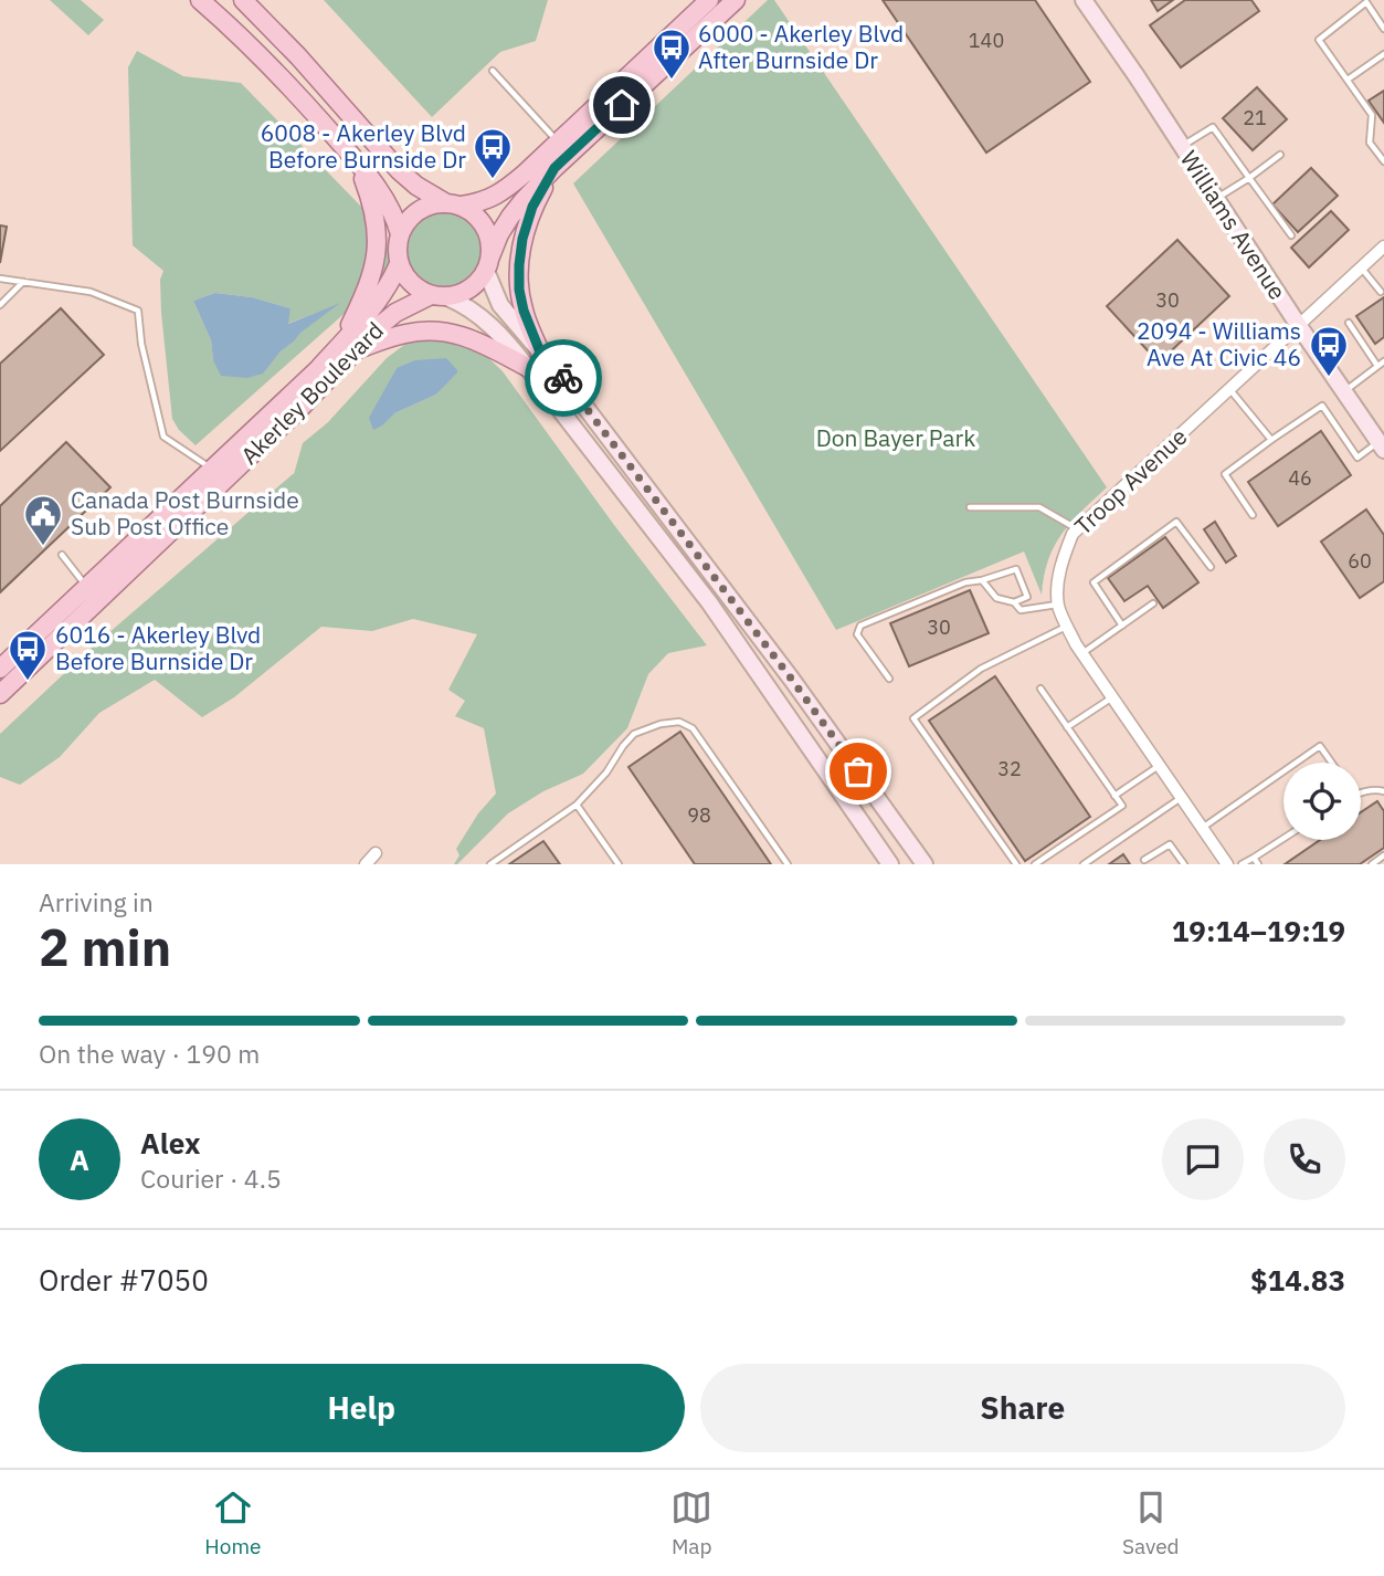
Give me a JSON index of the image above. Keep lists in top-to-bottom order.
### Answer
{
  "streets": {
    "main road": ["Williams Avenue", "Akerley Boulevard"],
    "street": ["Troop Avenue"]
  },
  "crossings": [
    ["Williams Avenue", "Troop Avenue"]
  ],
  "parks": ["Don Bayer Park"],
  "places": {
    "bus stop": [
      "6000 - Akerley Blvd After Burnside Dr",
      "6008 - Akerley Blvd Before Burnside Dr",
      "2094 - Williams Ave At Civic 46",
      "6016 - Akerley Blvd Before Burnside Dr"
    ],
    "public building": ["Canada Post Burnside Sub Post Office"]
  },
  "house_numbers": [
    "140",
    "21",
    "30",
    "46",
    "60",
    "30",
    "32",
    "98"
  ],
  "page": {
    "heading": ["2 min", "Arriving in", "19:14–19:19"],
    "panel": [
      "Alex",
      "Courier · 4.5",
      "Order #7050",
      "$14.83"
    ],
    "bar": "On the way · 190 m",
    "round": "A",
    "buttons": ["Help", "Share"],
    "tabs": ["Home", "Map", "Saved"]
  }
}
